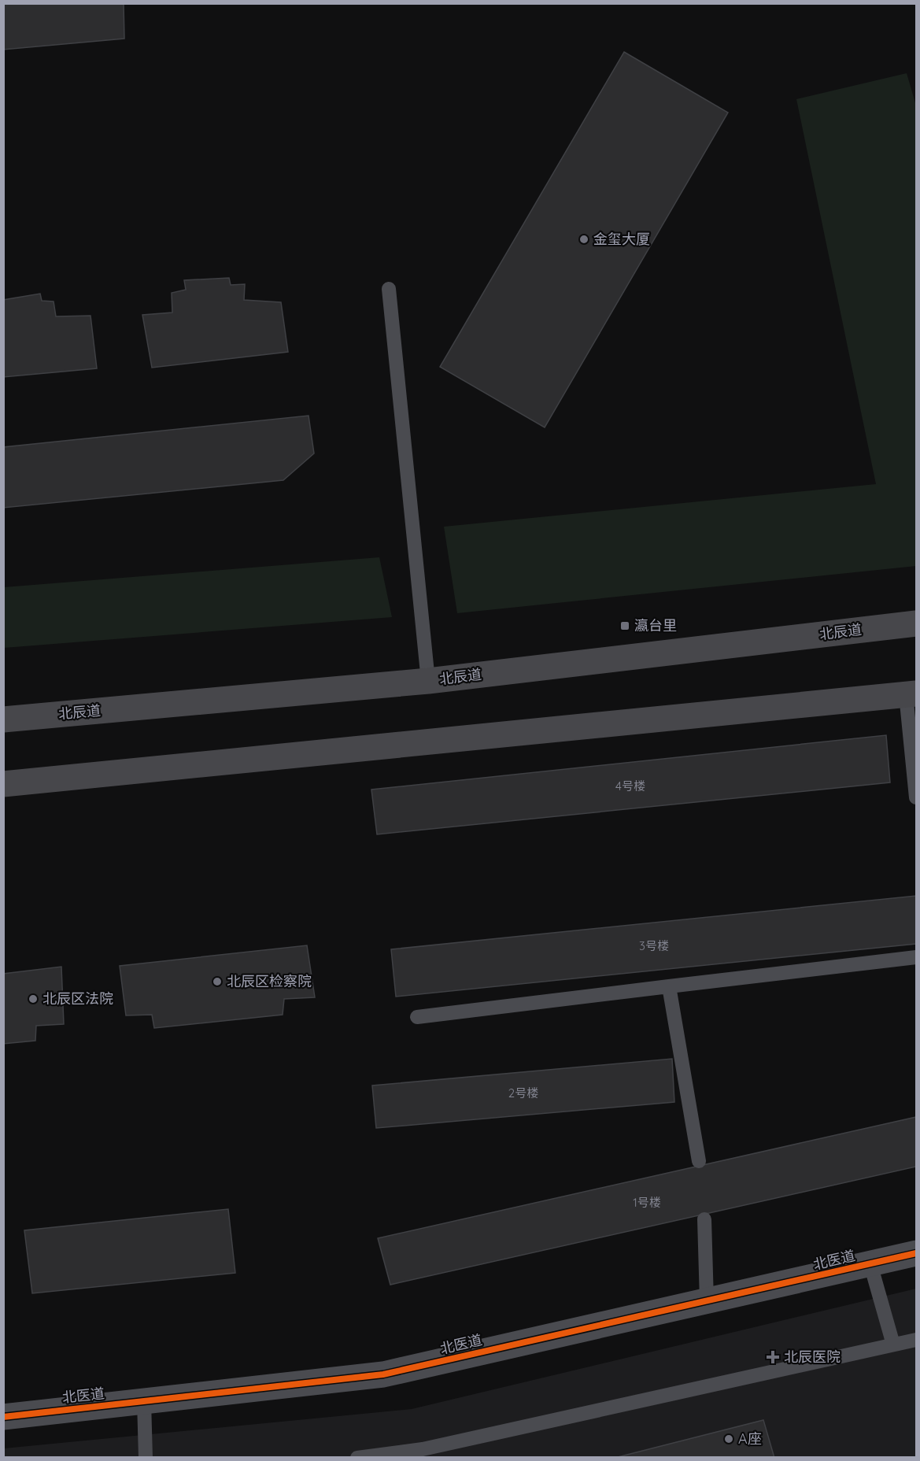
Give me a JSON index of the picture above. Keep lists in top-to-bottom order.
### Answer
{
  "streets": {
    "main road": ["北辰道"],
    "street": ["北医道"]
  },
  "places": {
    "other": [
      "金玺大厦",
      "北辰区检察院",
      "北辰区法院",
      "A座"
    ],
    "transit": ["瀛台里"],
    "health": ["北辰医院"]
  },
  "house_numbers": [
    "4号楼",
    "3号楼",
    "2号楼",
    "1号楼"
  ]
}
